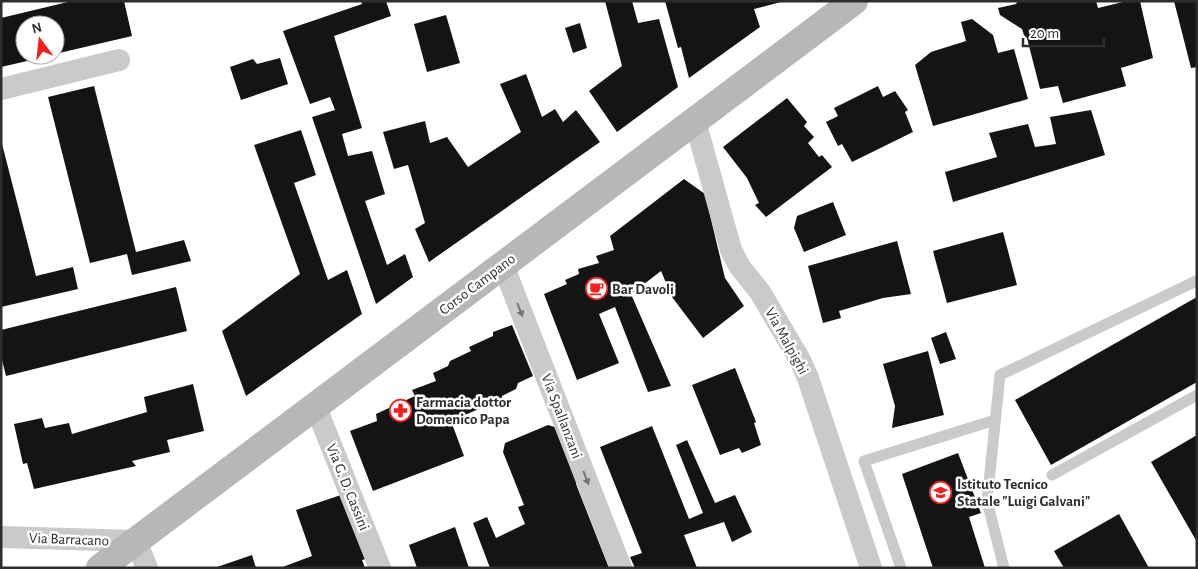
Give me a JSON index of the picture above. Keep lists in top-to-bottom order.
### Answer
{
  "streets": {
    "main road": ["Corso Campano"],
    "street": [
      "Via Malpighi",
      "Via Spallanzani",
      "Via G. D. Cassini",
      "Via Barracano"
    ]
  },
  "crossings": [
    ["Corso Campano", "Via Malpighi"],
    ["Corso Campano", "Via Spallanzani"],
    ["Corso Campano", "Via G. D. Cassini"],
    ["Corso Campano", "Via Barracano"]
  ],
  "one_way": ["Via Spallanzani"],
  "places": {
    "cafe": ["Bar Davoli"],
    "pharmacy": ["Farmacia dottor Domenico Papa"],
    "school or university": ["Istituto Tecnico Statale \"Luigi Galvani\""]
  },
  "scale_bar": "20 m",
  "north": "top"
}
